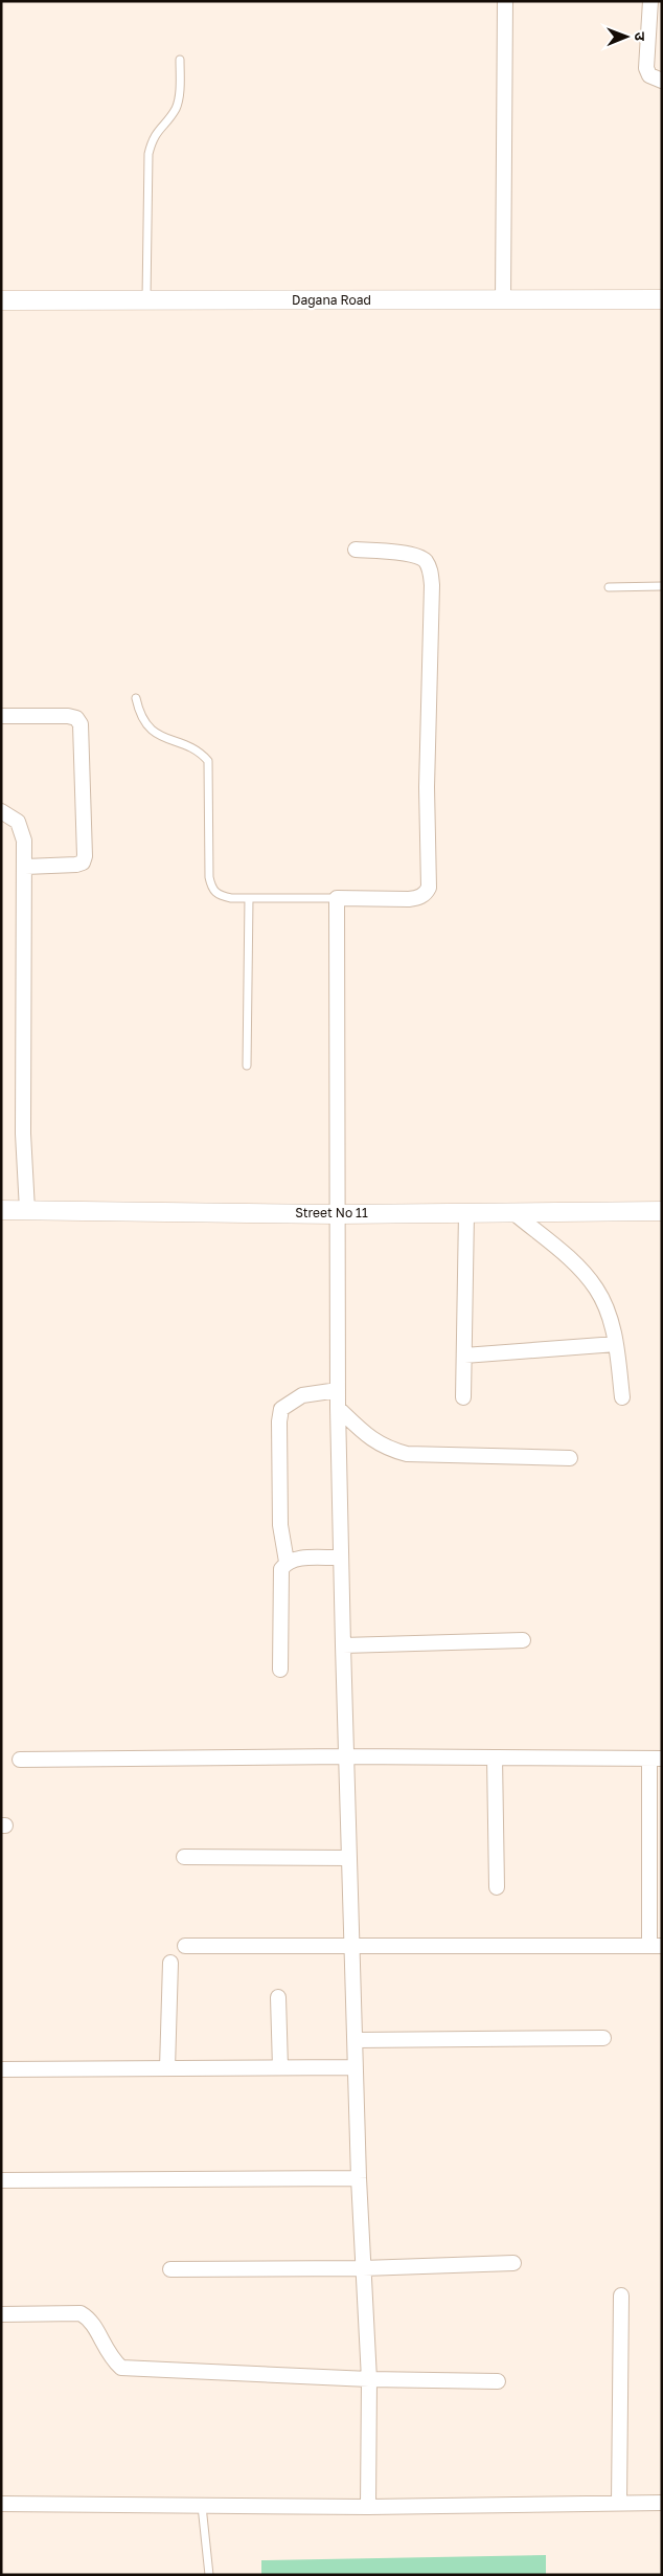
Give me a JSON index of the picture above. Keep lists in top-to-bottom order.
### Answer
{
  "streets": {
    "street": ["Dagana Road", "Street No 11"]
  },
  "north": "right"
}
